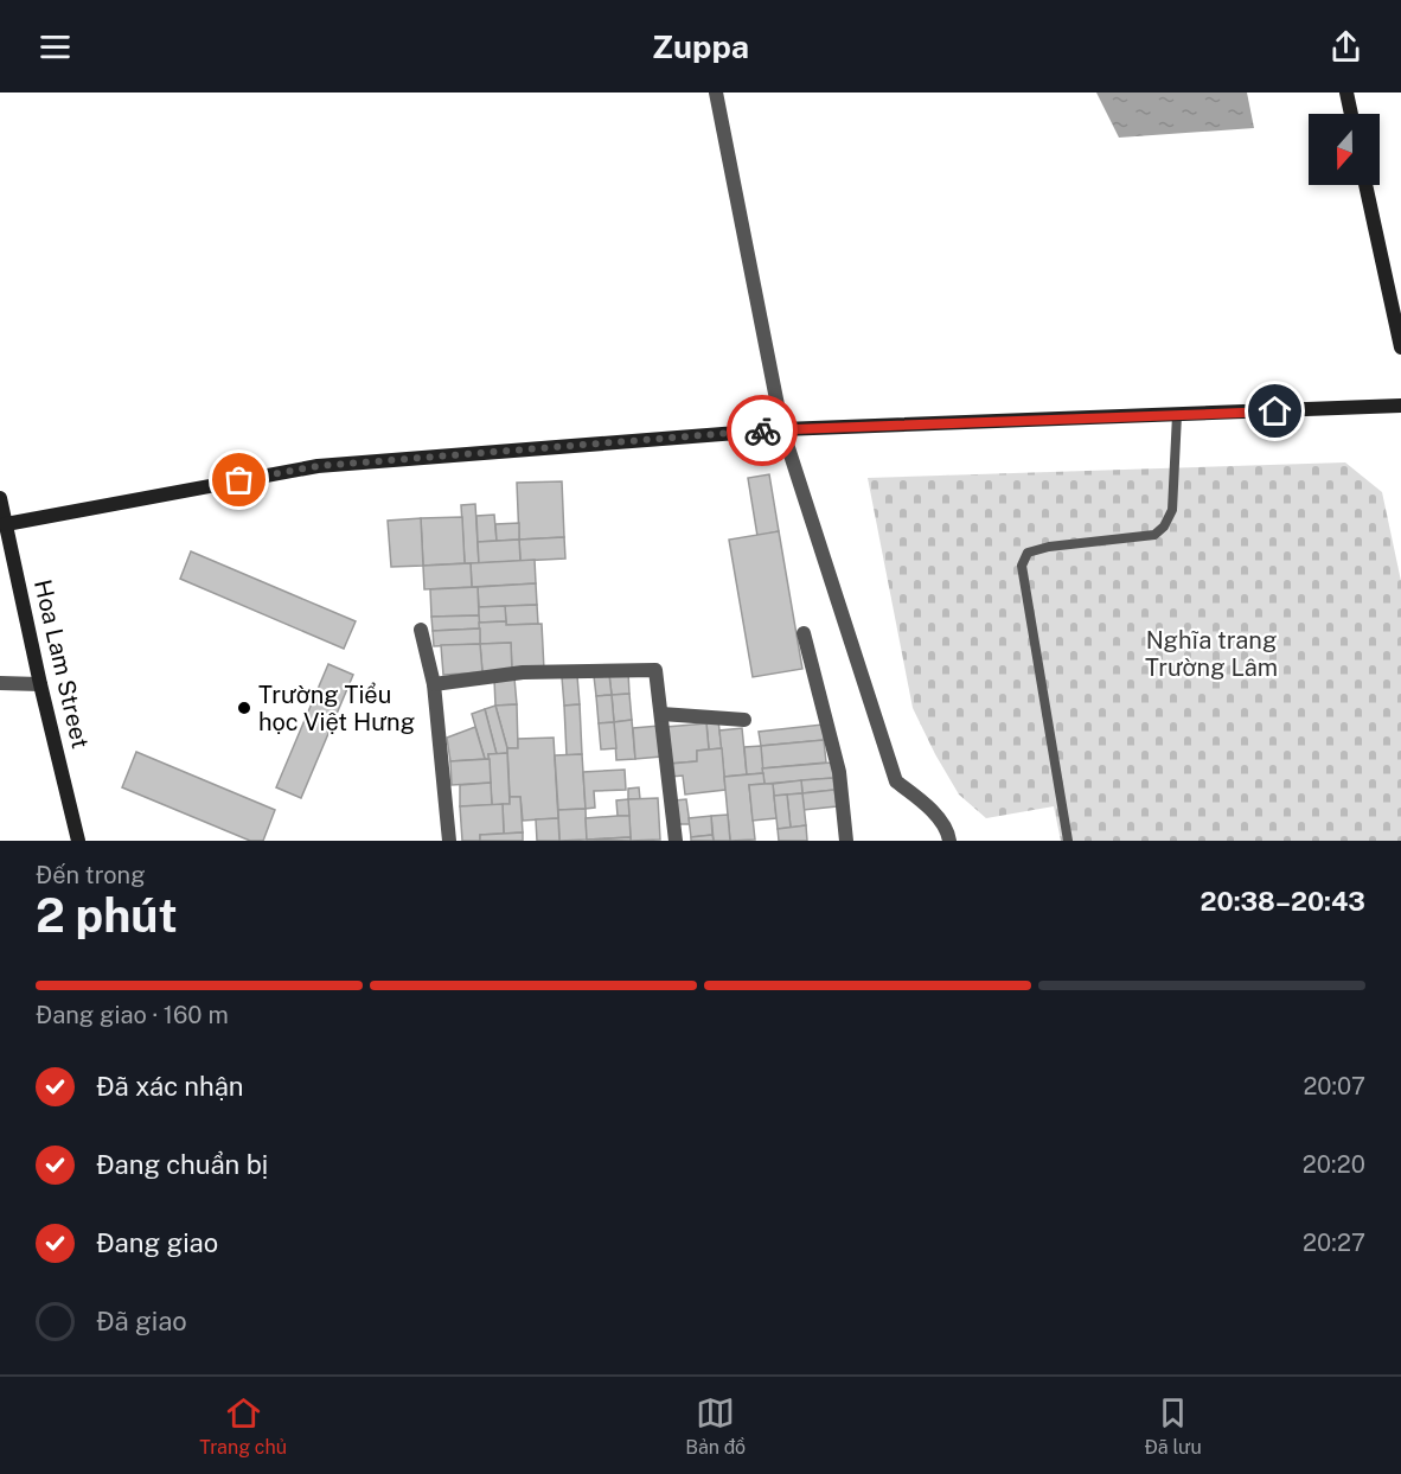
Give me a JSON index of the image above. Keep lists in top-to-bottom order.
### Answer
{
  "streets": {
    "street": ["Hoa Lam Street"]
  },
  "parks": ["Nghĩa trang Trường Lâm"],
  "places": ["Trường Tiểu học Việt Hưng"],
  "north": "bottom",
  "page": {
    "header": "Zuppa",
    "heading": ["2 phút", "Đến trong", "20:38–20:43"],
    "bar": "Đang giao · 160 m",
    "list": [
      ["Đã xác nhận", "20:07"],
      ["Đang chuẩn bị", "20:20"],
      ["Đang giao", "20:27"],
      "Đã giao"
    ],
    "tabs": ["Trang chủ", "Bản đồ", "Đã lưu"]
  }
}
